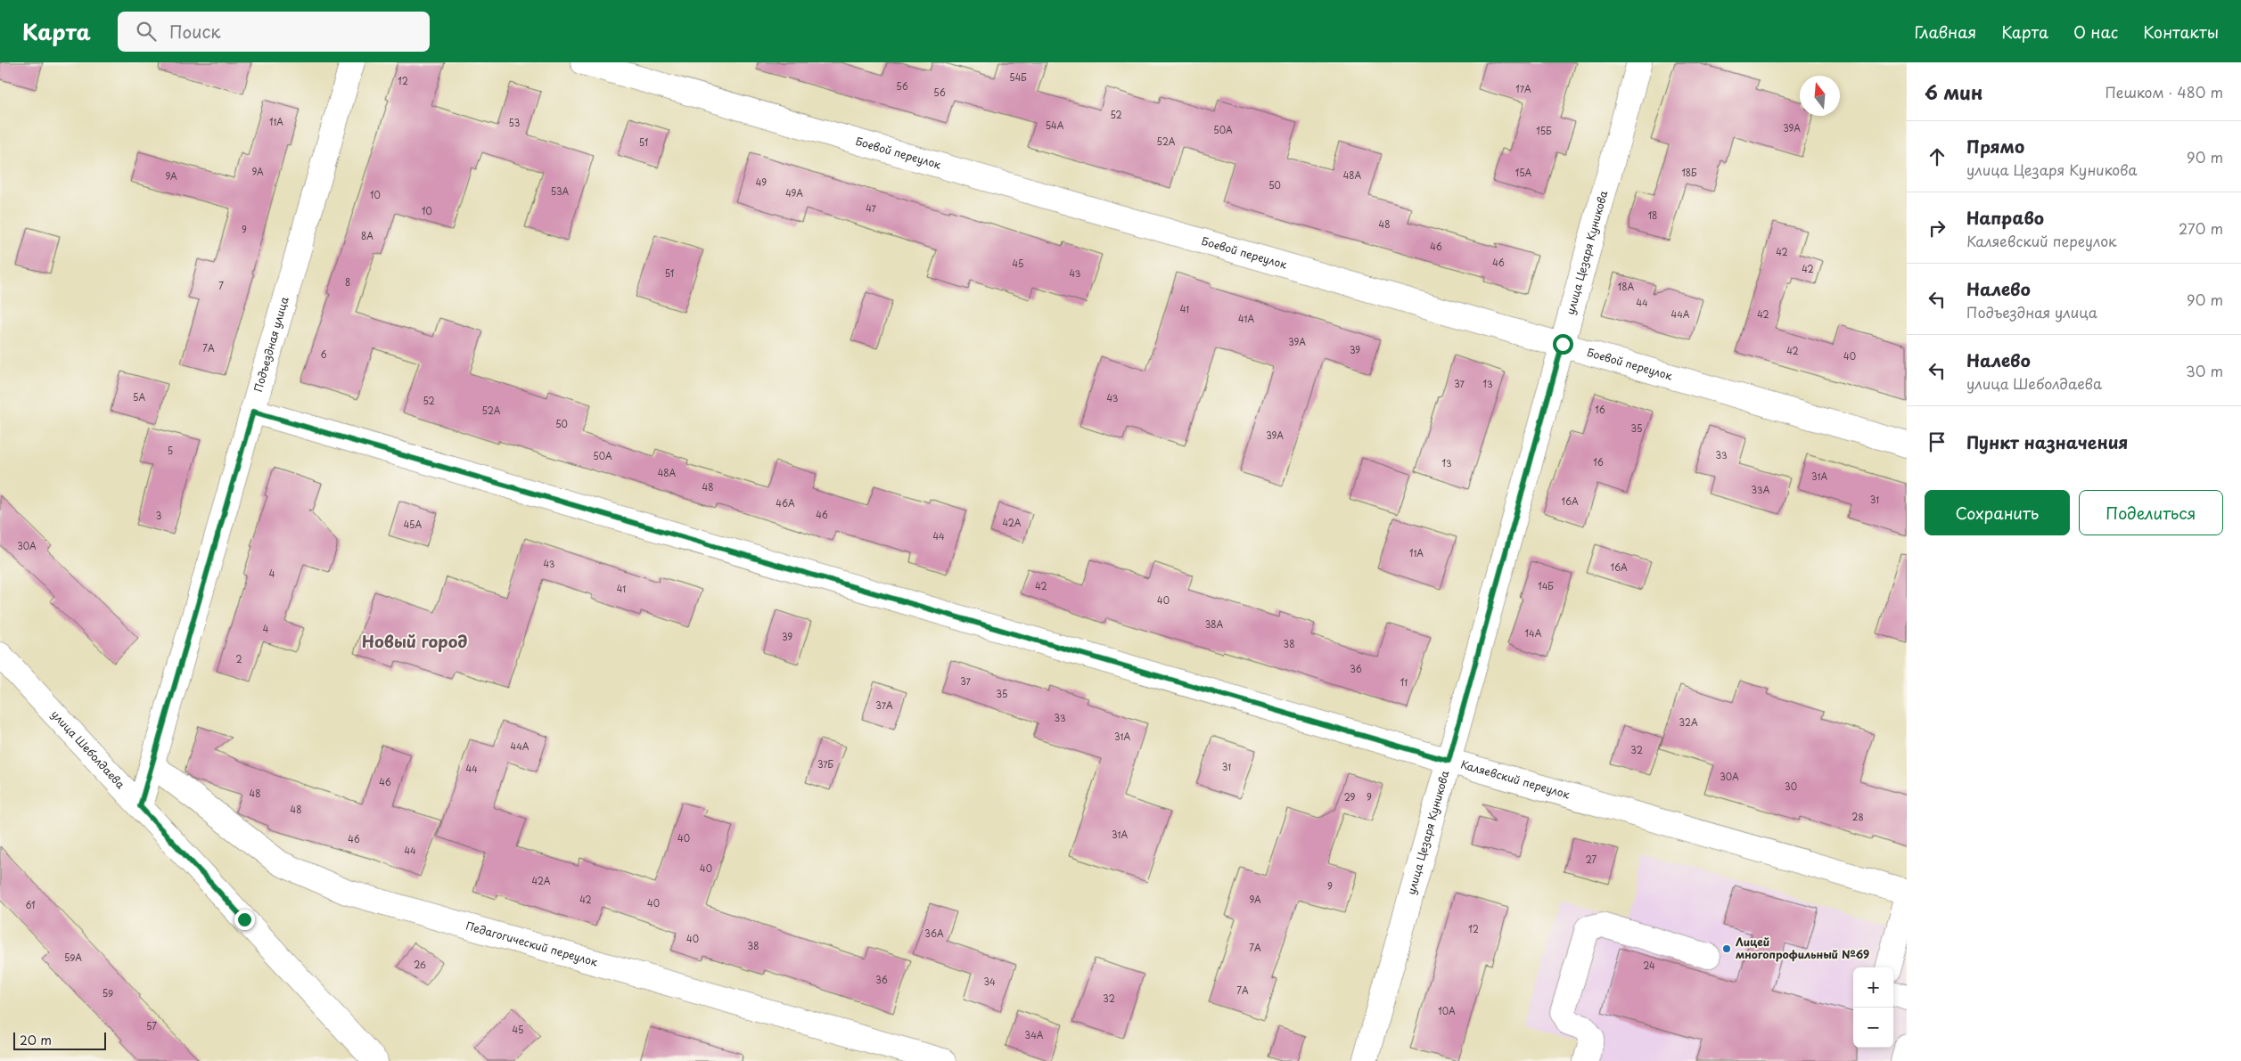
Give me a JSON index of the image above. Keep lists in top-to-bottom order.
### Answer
{
  "streets": {
    "street": [
      "Боевой переулок",
      "улица Цезаря Куникова",
      "Подъездная улица",
      "улица Шеболдаева",
      "Каляевский переулок",
      "Педагогический переулок"
    ]
  },
  "crossings": [
    ["Боевой переулок", "улица Цезаря Куникова"],
    ["улица Цезаря Куникова", "Каляевский переулок"],
    ["Подъездная улица", "улица Шеболдаева"],
    ["Подъездная улица", "Каляевский переулок"],
    ["Подъездная улица", "Педагогический переулок"]
  ],
  "districts": ["Новый город"],
  "places": ["Лицей многопрофильный №69"],
  "house_numbers": [
    "54Б",
    "12",
    "56",
    "17А",
    "56",
    "52",
    "11А",
    "53",
    "54А",
    "39А",
    "50А",
    "15Б",
    "52А",
    "51",
    "9А",
    "15А",
    "18Б",
    "48А",
    "9А",
    "49",
    "50",
    "53А",
    "49А",
    "10",
    "47",
    "10",
    "18",
    "48",
    "9",
    "8А",
    "46",
    "42",
    "46",
    "45",
    "42",
    "51",
    "43",
    "8",
    "7",
    "18А",
    "44",
    "41",
    "44А",
    "42",
    "41А",
    "39А",
    "7А",
    "39",
    "42",
    "6",
    "40",
    "37",
    "13",
    "5А",
    "43",
    "52",
    "16",
    "52А",
    "50",
    "35",
    "39А",
    "5",
    "33",
    "50А",
    "16",
    "13",
    "48А",
    "31А",
    "48",
    "33А",
    "31",
    "16А",
    "46А",
    "46",
    "3",
    "42А",
    "45А",
    "44",
    "30А",
    "11А",
    "43",
    "16А",
    "4",
    "42",
    "14Б",
    "41",
    "40",
    "38А",
    "4",
    "14А",
    "39",
    "38",
    "2",
    "36",
    "37",
    "11",
    "35",
    "37А",
    "33",
    "32А",
    "31А",
    "44А",
    "32",
    "37Б",
    "31",
    "44",
    "30А",
    "46",
    "30",
    "48",
    "29",
    "9",
    "48",
    "28",
    "31А",
    "40",
    "46",
    "44",
    "27",
    "40",
    "42А",
    "9",
    "42",
    "9А",
    "40",
    "61",
    "12",
    "36А",
    "40",
    "38",
    "7А",
    "59А",
    "26",
    "24",
    "36",
    "34",
    "7А",
    "59",
    "32",
    "10А",
    "57",
    "45",
    "34А"
  ],
  "scale_bar": "20 m",
  "north": "top",
  "page": {
    "header": "Карта",
    "search": "Поиск",
    "nav": [
      "Главная",
      "Карта",
      "О нас",
      "Контакты"
    ],
    "heading": ["6 мин", "Пешком · 480 m"],
    "list": [
      ["Прямо", "улица Цезаря Куникова", "90 m"],
      ["Направо", "Каляевский переулок", "270 m"],
      ["Налево", "Подъездная улица", "90 m"],
      ["Налево", "улица Шеболдаева", "30 m"],
      "Пункт назначения"
    ],
    "buttons": ["Сохранить", "Поделиться"],
    "map_buttons": ["+", "−"],
    "scale": "20 m"
  }
}
